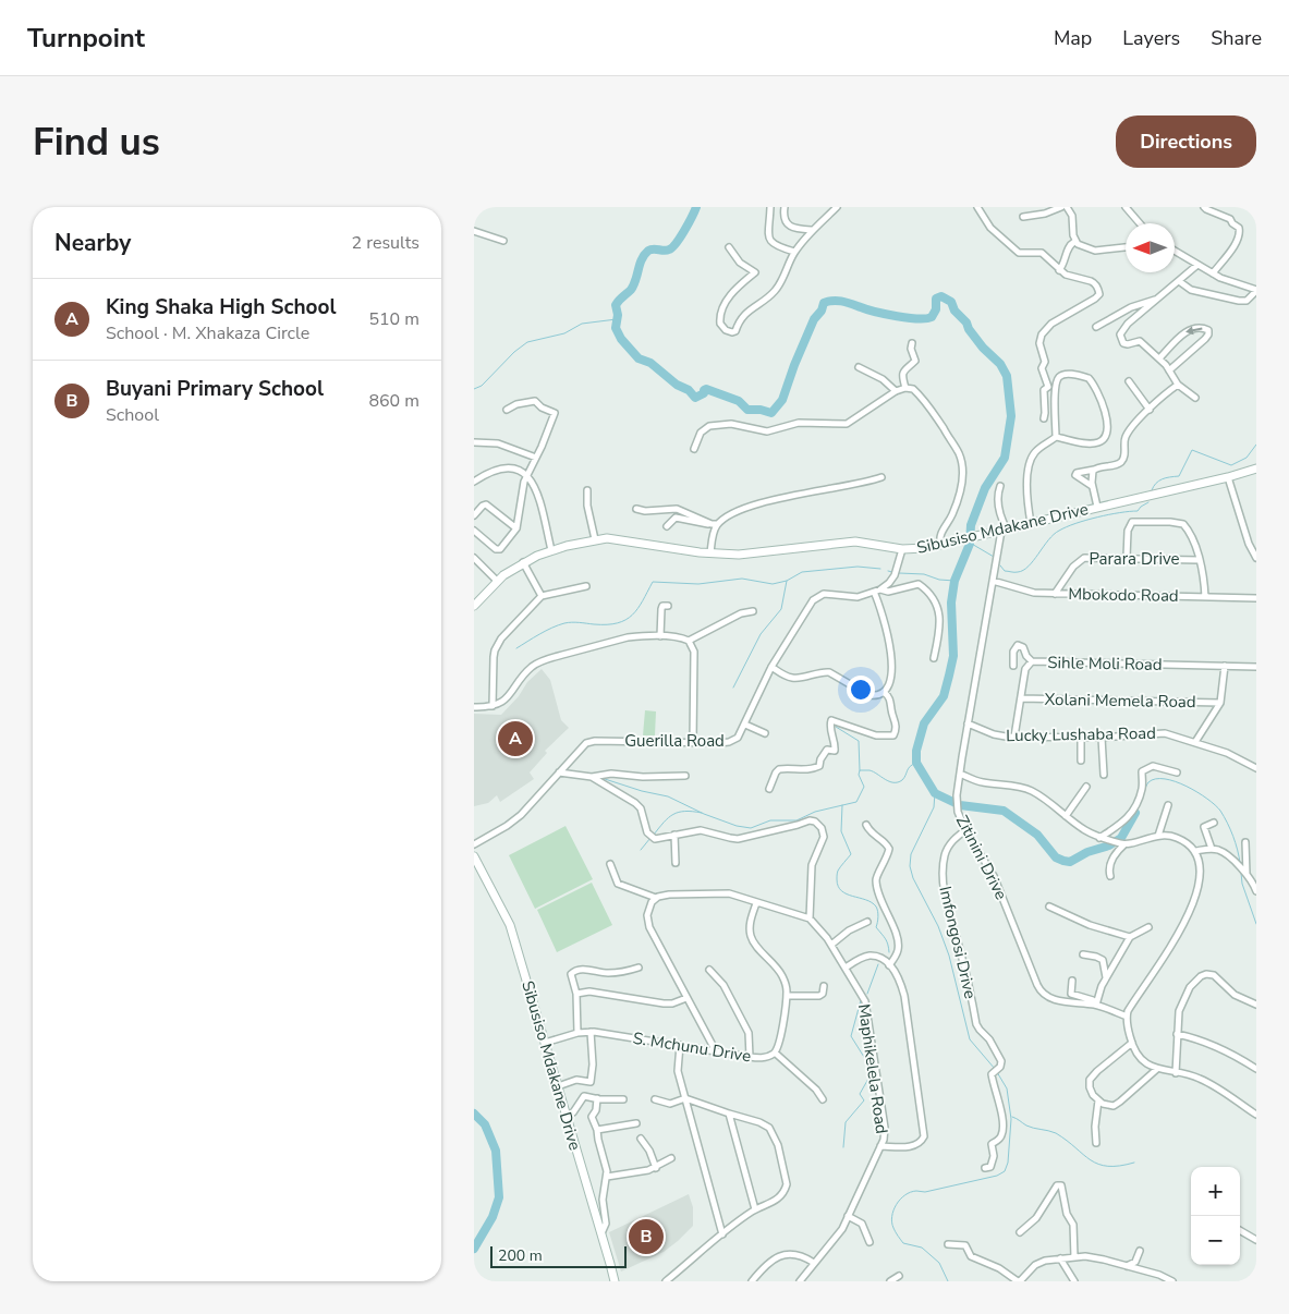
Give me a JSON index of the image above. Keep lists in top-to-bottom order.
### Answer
{
  "streets": {
    "street": [
      "Sibusiso Mdakane Drive",
      "Parara Drive",
      "Mbokodo Road",
      "Sihle Moli Road",
      "Xolani Memela Road",
      "Lucky Lushaba Road",
      "Guerilla Road",
      "Zitinini Drive",
      "Imfongosi Drive",
      "S. Mchunu Drive",
      "Maphikelela Road"
    ]
  },
  "crossings": [
    ["Sibusiso Mdakane Drive", "Guerilla Road"],
    ["Sibusiso Mdakane Drive", "Zitinini Drive"],
    ["Sibusiso Mdakane Drive", "S. Mchunu Drive"],
    ["Parara Drive", "Mbokodo Road"],
    ["Mbokodo Road", "Zitinini Drive"],
    ["Sihle Moli Road", "Xolani Memela Road"],
    ["Sihle Moli Road", "Lucky Lushaba Road"],
    ["Lucky Lushaba Road", "Zitinini Drive"],
    ["Zitinini Drive", "Imfongosi Drive"]
  ],
  "scale_bar": "200 m",
  "north": "left",
  "page": {
    "header": "Turnpoint",
    "nav": ["Map", "Layers", "Share"],
    "buttons": "Directions",
    "title": "Find us",
    "heading": ["Nearby", "2 results"],
    "list": [
      {
        "mark": "A",
        "name": "King Shaka High School",
        "note": "School · M. Xhakaza Circle",
        "value": "510 m"
      },
      {
        "mark": "B",
        "name": "Buyani Primary School",
        "note": "School",
        "value": "860 m"
      }
    ],
    "pins": ["A", "B"],
    "map_buttons": ["+", "−"],
    "scale": "200 m"
  }
}
